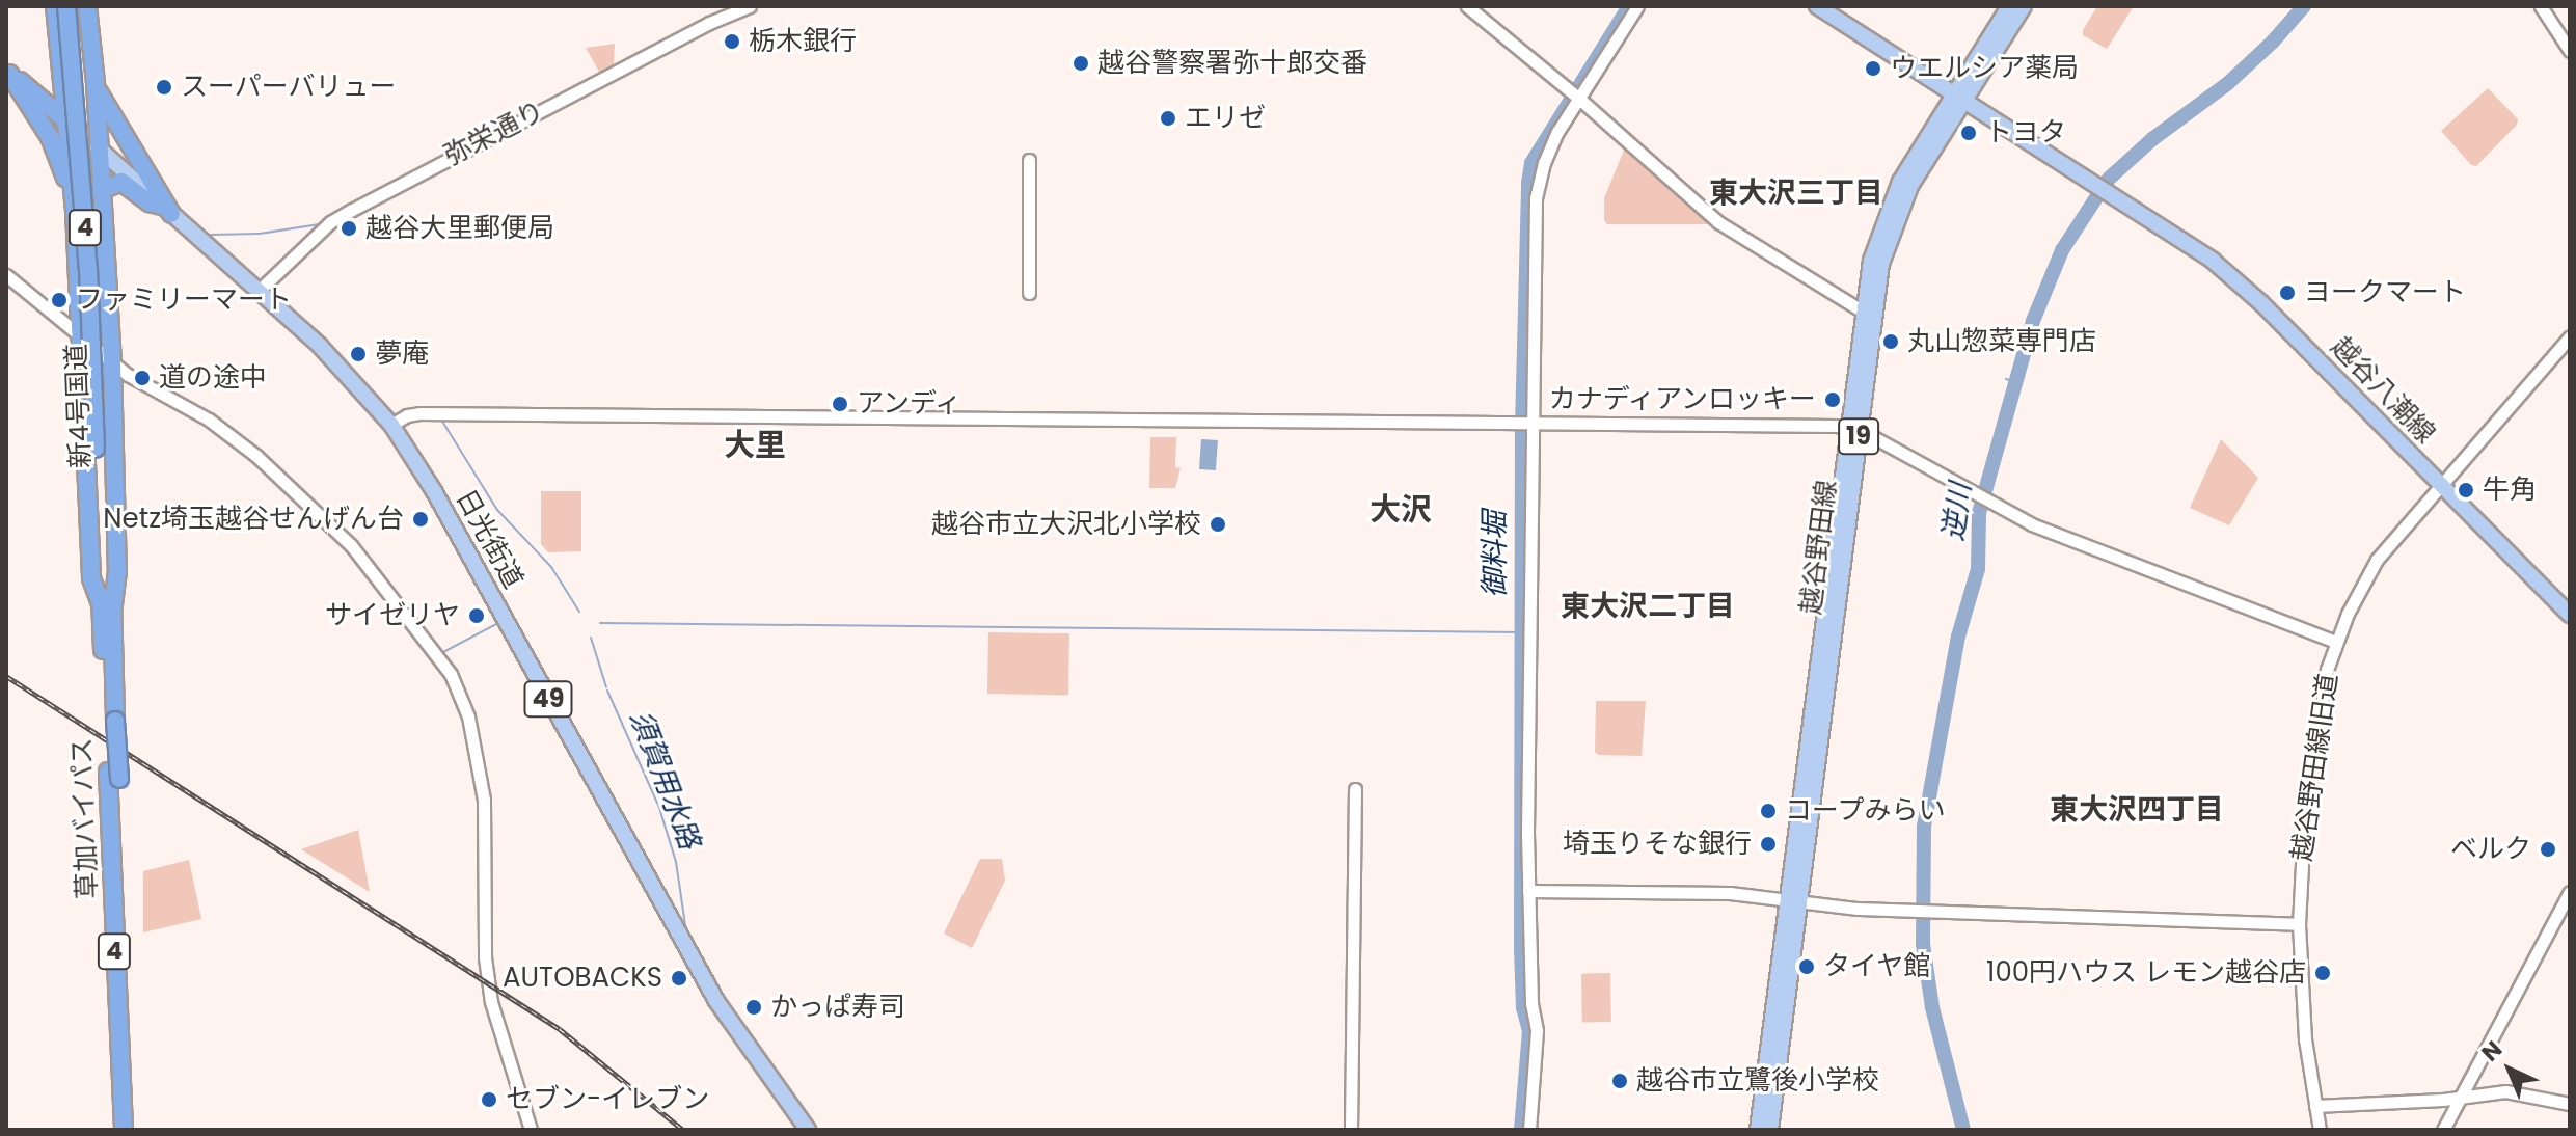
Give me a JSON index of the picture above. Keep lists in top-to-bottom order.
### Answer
{
  "streets": {
    "highway": [
      "4",
      "新4号国道",
      "日光街道",
      "草加バイパス"
    ],
    "main road": [
      "越谷八潮線",
      "19",
      "越谷野田線",
      "49"
    ],
    "street": ["弥栄通り", "越谷野田線旧道"]
  },
  "crossings": [
    ["弥栄通り", "日光街道"],
    ["4", "新4号国道"],
    ["4", "日光街道"],
    ["4", "草加バイパス"],
    ["越谷八潮線", "越谷野田線"],
    ["越谷八潮線", "越谷野田線旧道"],
    ["新4号国道", "草加バイパス"]
  ],
  "districts": [
    "東大沢三丁目",
    "大里",
    "大沢",
    "東大沢二丁目",
    "東大沢四丁目"
  ],
  "water": ["逆川", "御料堀", "須賀用水路"],
  "places": [
    "栃木銀行",
    "越谷警察署弥十郎交番",
    "ウエルシア薬局",
    "スーパーバリュー",
    "エリゼ",
    "トヨタ",
    "越谷大里郵便局",
    "ヨークマート",
    "ファミリーマート",
    "丸山惣菜専門店",
    "夢庵",
    "道の途中",
    "カナディアンロッキー",
    "アンディ",
    "牛角",
    "Netz埼玉越谷せんげん台",
    "越谷市立大沢北小学校",
    "サイゼリヤ",
    "コープみらい",
    "埼玉りそな銀行",
    "ベルク",
    "タイヤ館",
    "100円ハウス レモン越谷店",
    "AUTOBACKS",
    "かっぱ寿司",
    "越谷市立鷺後小学校",
    "セブン-イレブン"
  ],
  "north": "top left"
}
